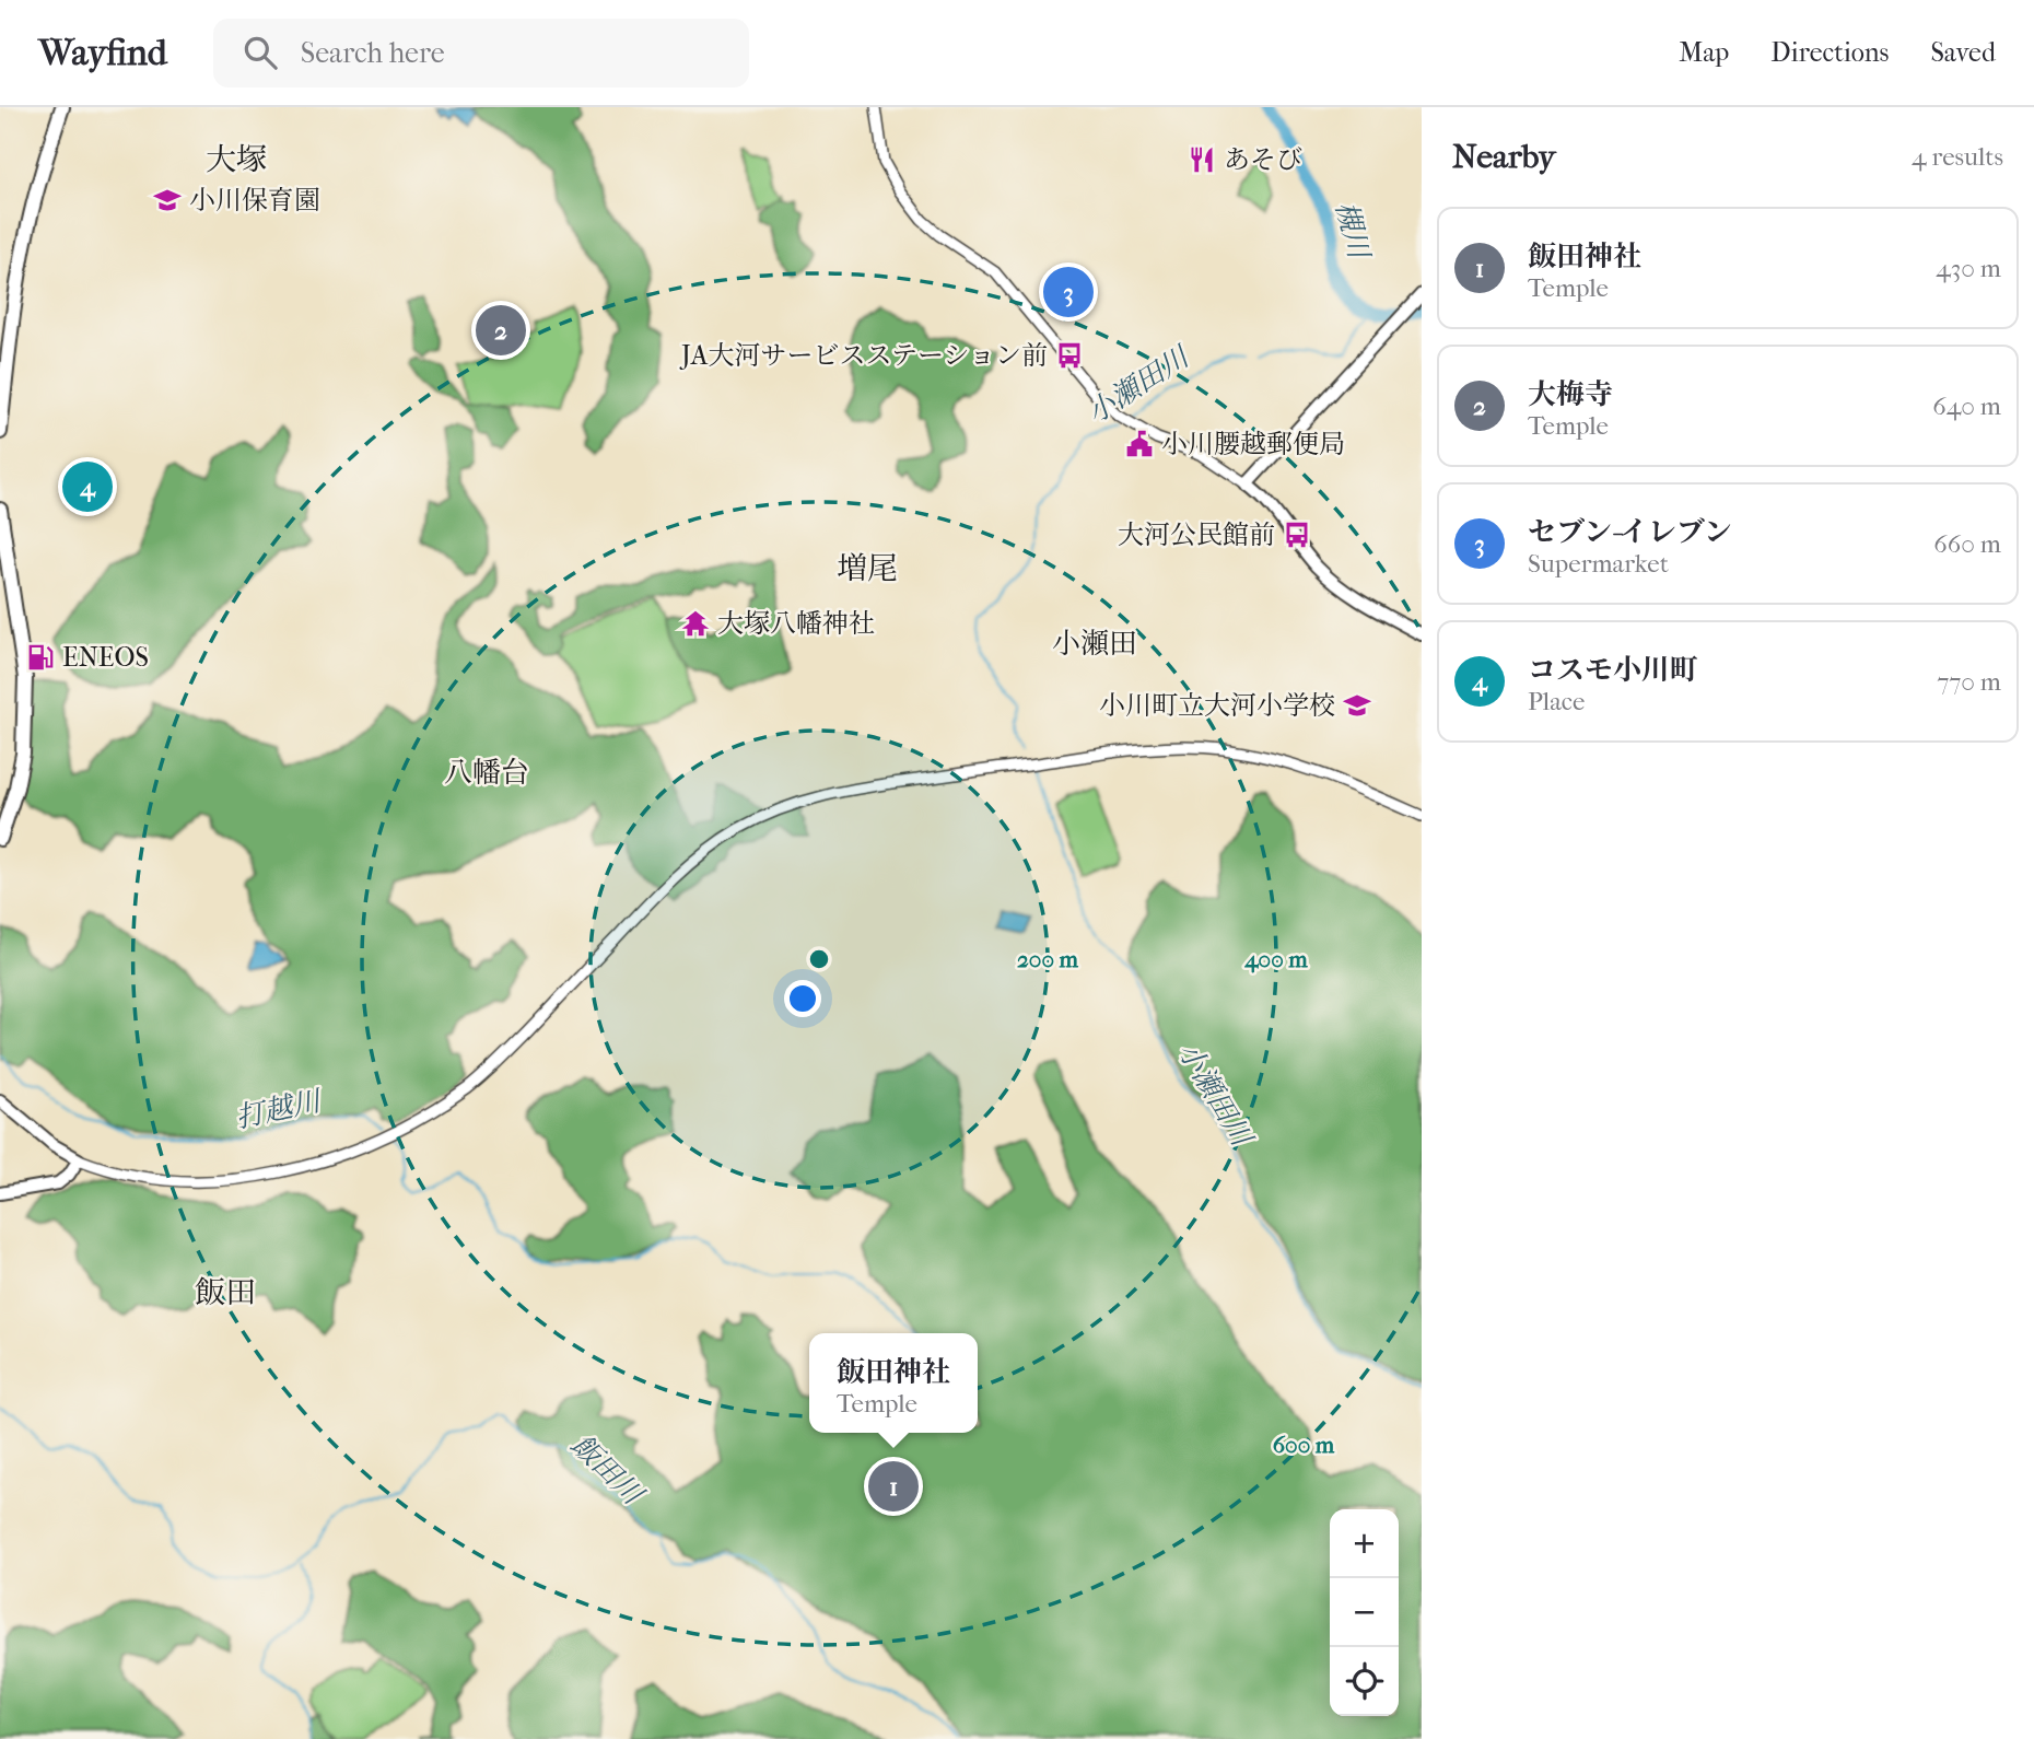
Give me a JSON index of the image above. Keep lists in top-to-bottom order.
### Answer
{
  "districts": [
    "大塚",
    "増尾",
    "小瀬田",
    "八幡台",
    "飯田"
  ],
  "water": [
    "槻川",
    "小瀬田川",
    "打越川",
    "飯田川"
  ],
  "places": {
    "restaurant": ["あそび"],
    "school or university": ["小川保育園", "小川町立大河小学校"],
    "bus stop": ["JA大河サービスステーション前", "大河公民館前"],
    "public building": ["小川腰越郵便局"],
    "temple": ["大塚八幡神社"],
    "fuel station": ["ENEOS"]
  },
  "page": {
    "header": "Wayfind",
    "search": "Search here",
    "nav": ["Map", "Directions", "Saved"],
    "heading": ["Nearby", "4 results"],
    "list": [
      {
        "mark": "1",
        "name": "飯田神社",
        "note": "Temple",
        "value": "430 m"
      },
      {
        "mark": "2",
        "name": "大梅寺",
        "note": "Temple",
        "value": "640 m"
      },
      {
        "mark": "3",
        "name": "セブン-イレブン",
        "note": "Supermarket",
        "value": "660 m"
      },
      {
        "mark": "4",
        "name": "コスモ小川町",
        "note": "Place",
        "value": "770 m"
      }
    ],
    "pins": [
      "3",
      "2",
      "4",
      "1"
    ],
    "popup": ["飯田神社", "Temple"],
    "map_buttons": ["+", "−"]
  },
  "rings": ["200 m", "400 m", "600 m"]
}
